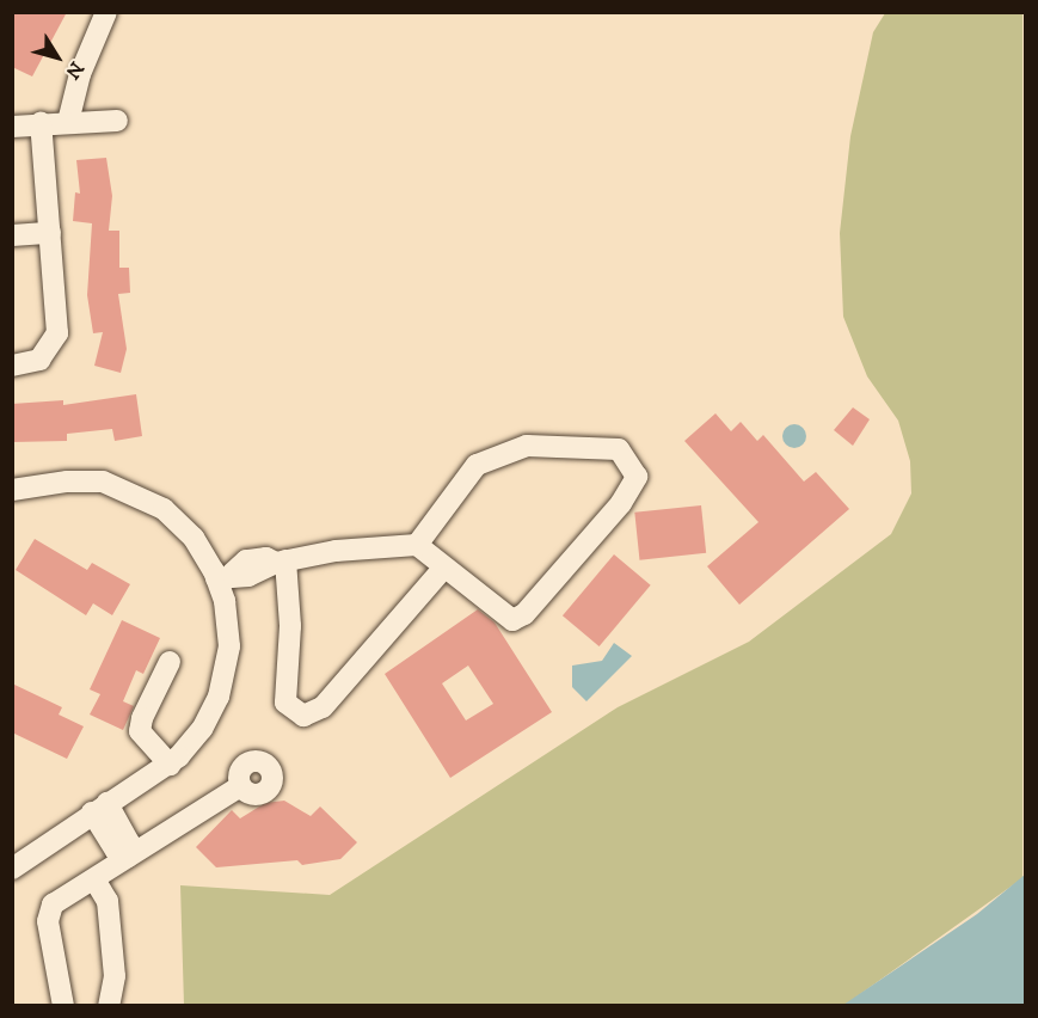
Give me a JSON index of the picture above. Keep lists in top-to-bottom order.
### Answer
{
  "north": "bottom right"
}
